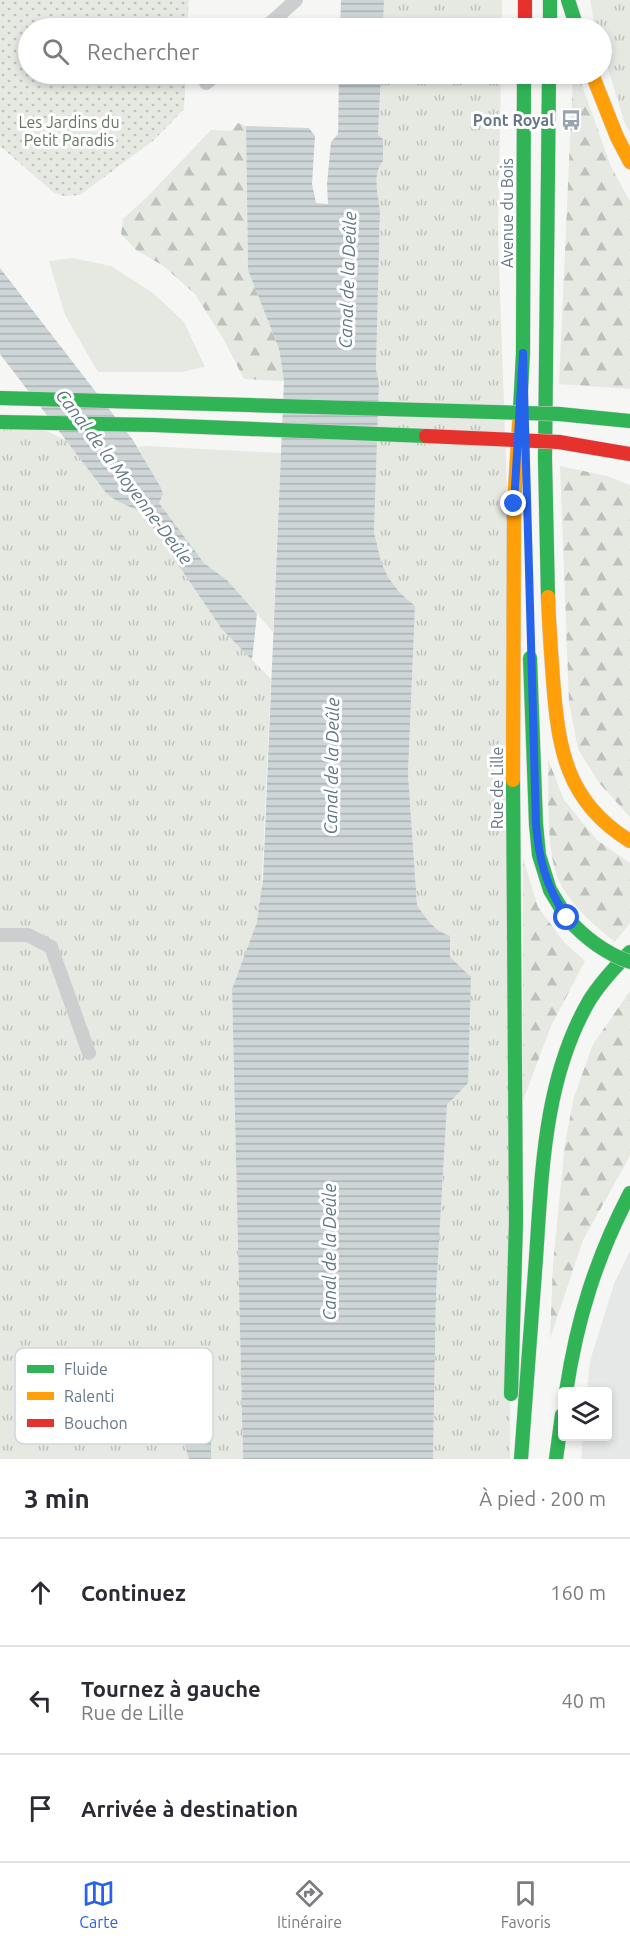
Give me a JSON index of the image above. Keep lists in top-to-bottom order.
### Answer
{
  "streets": {
    "main road": ["Avenue du Bois", "Rue de Lille"]
  },
  "crossings": [
    ["Avenue du Bois", "Rue de Lille"]
  ],
  "water": ["Canal de la Deûle", "Canal de la Moyenne-Deûle"],
  "parks": ["Les Jardins du Petit Paradis"],
  "places": {
    "bus stop": ["Pont Royal"]
  },
  "legend": ["Fluide", "Ralenti", "Bouchon"],
  "page": {
    "search": "Rechercher",
    "heading": ["3 min", "À pied · 200 m"],
    "list": [
      ["Continuez", "160 m"],
      ["Tournez à gauche", "Rue de Lille", "40 m"],
      "Arrivée à destination"
    ],
    "nav": ["Carte", "Itinéraire", "Favoris"]
  }
}
